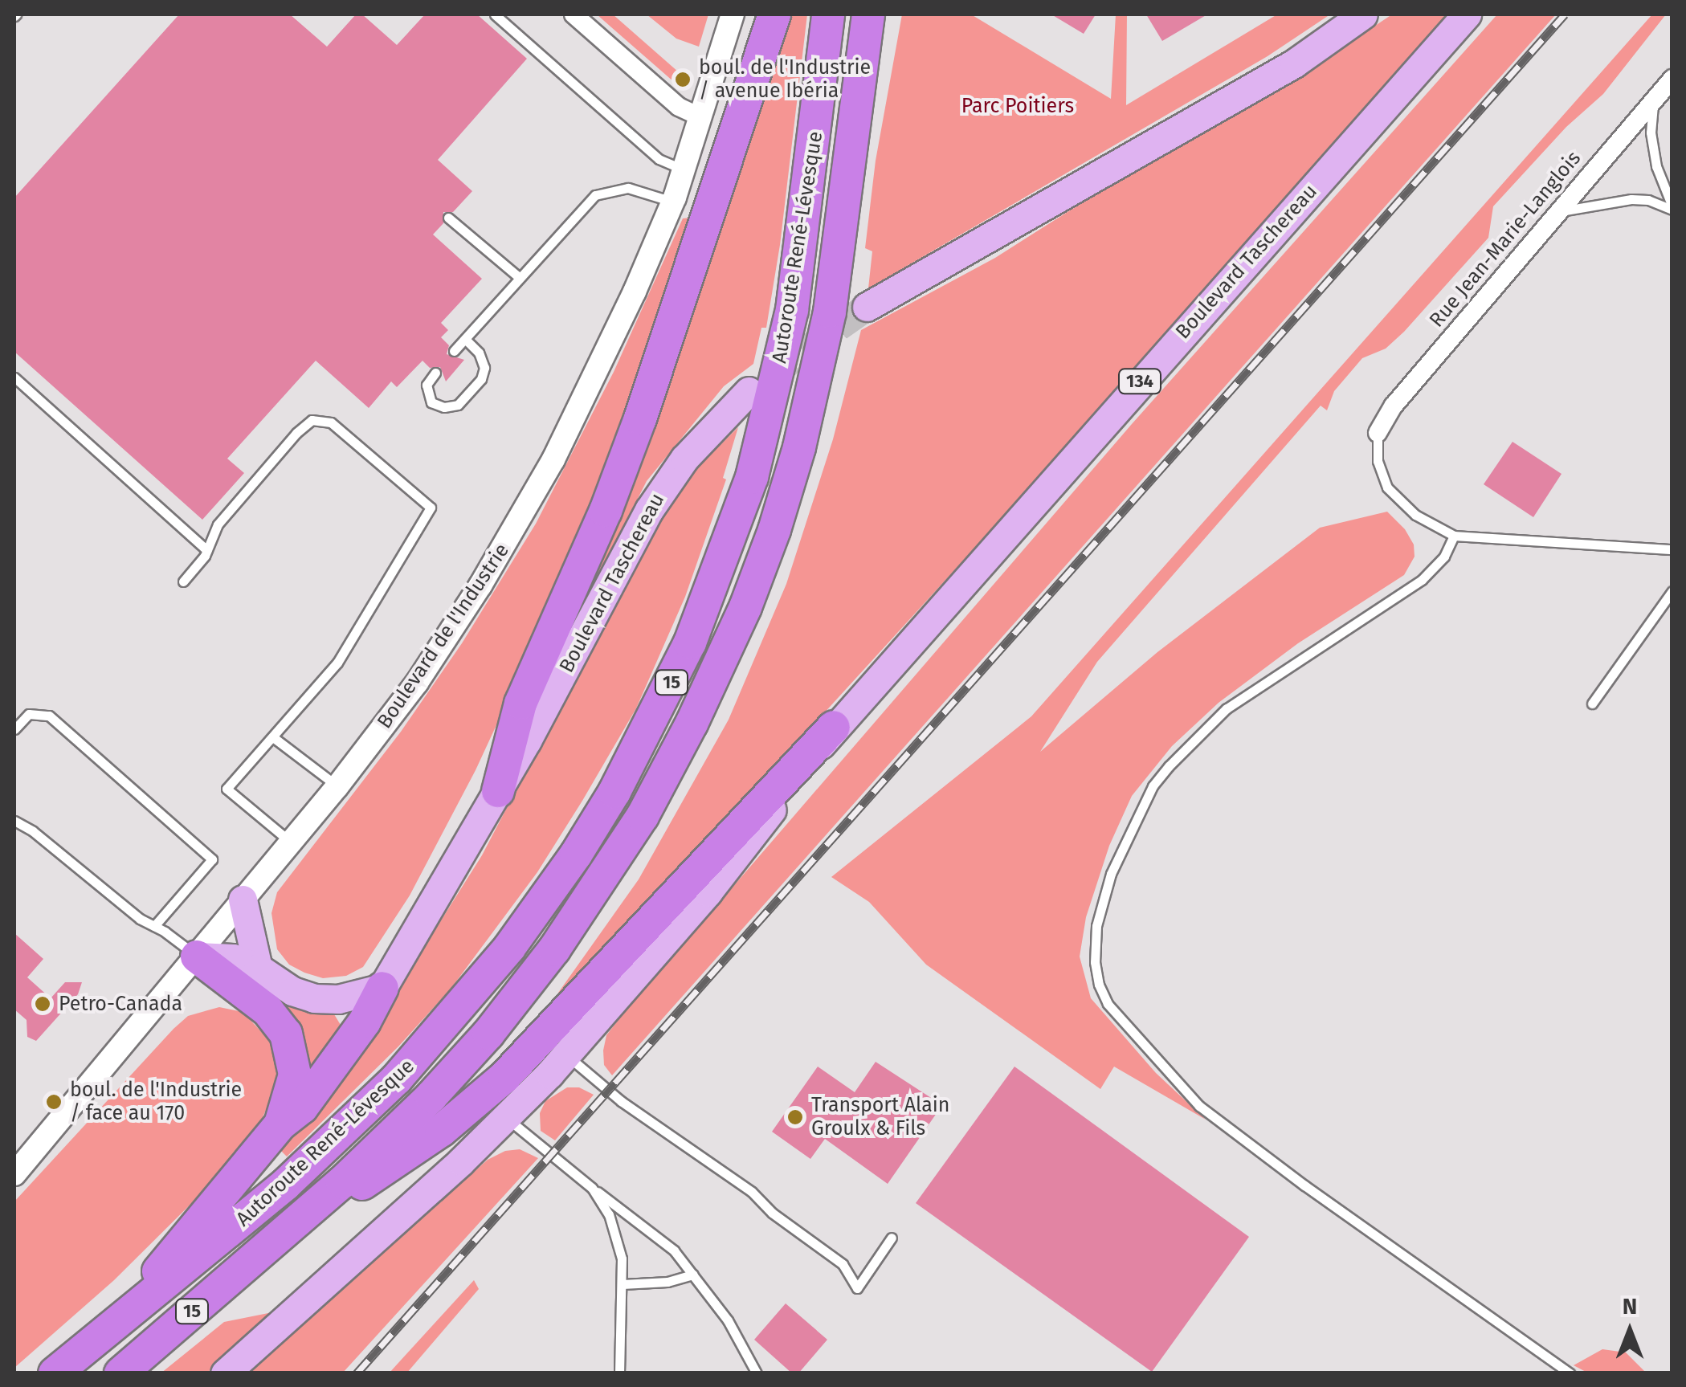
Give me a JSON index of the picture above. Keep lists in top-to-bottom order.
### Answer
{
  "streets": {
    "highway": ["Autoroute René-Lévesque", "15"],
    "main road": ["Boulevard Taschereau", "134"],
    "street": ["Rue Jean-Marie-Langlois", "Boulevard de l'Industrie"]
  },
  "parks": ["Parc Poitiers"],
  "places": [
    "boul. de l'Industrie / avenue Ibéria",
    "Petro-Canada",
    "boul. de l'Industrie / face au 170",
    "Transport Alain Groulx & Fils"
  ],
  "north": "top"
}
